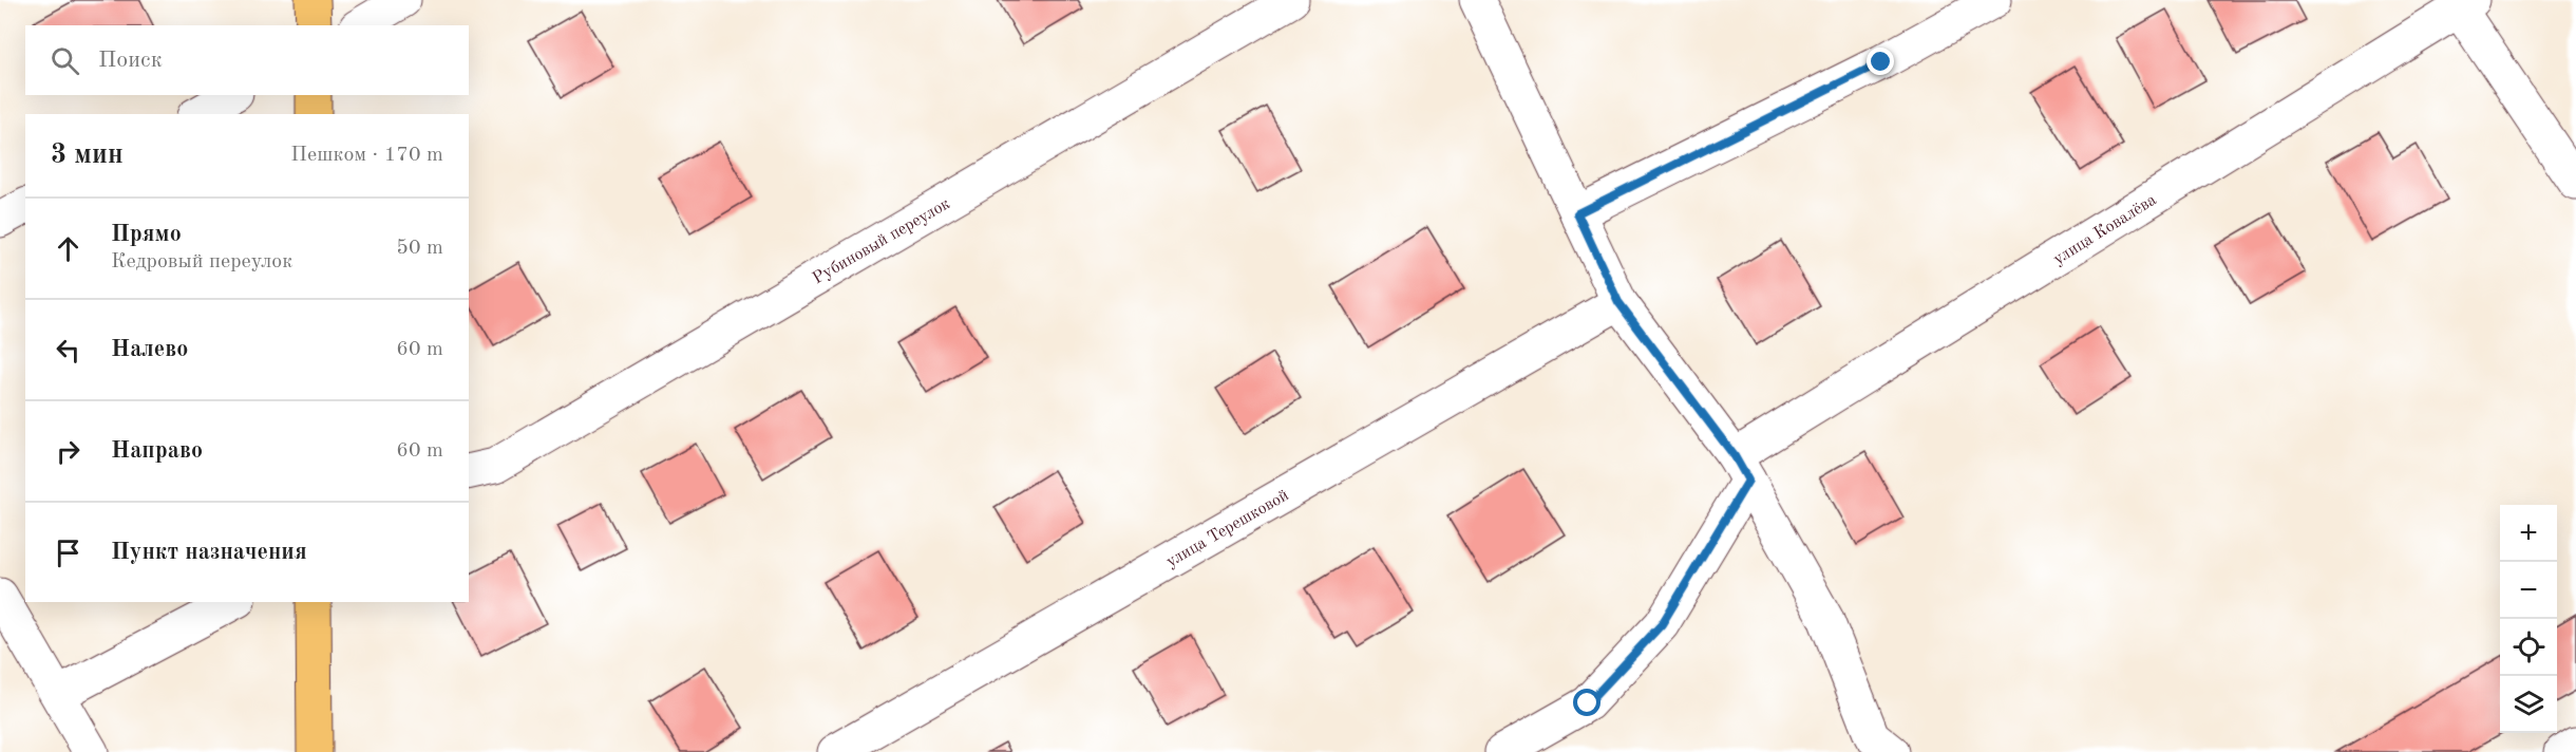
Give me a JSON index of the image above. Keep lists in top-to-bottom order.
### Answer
{
  "streets": {
    "street": ["улица Ковалёва", "Рубиновый переулок", "улица Терешковой"]
  },
  "page": {
    "search": "Поиск",
    "heading": ["3 мин", "Пешком · 170 m"],
    "list": [
      ["Прямо", "Кедровый переулок", "50 m"],
      ["Налево", "60 m"],
      ["Направо", "60 m"],
      "Пункт назначения"
    ],
    "map_buttons": ["+", "−"]
  }
}
